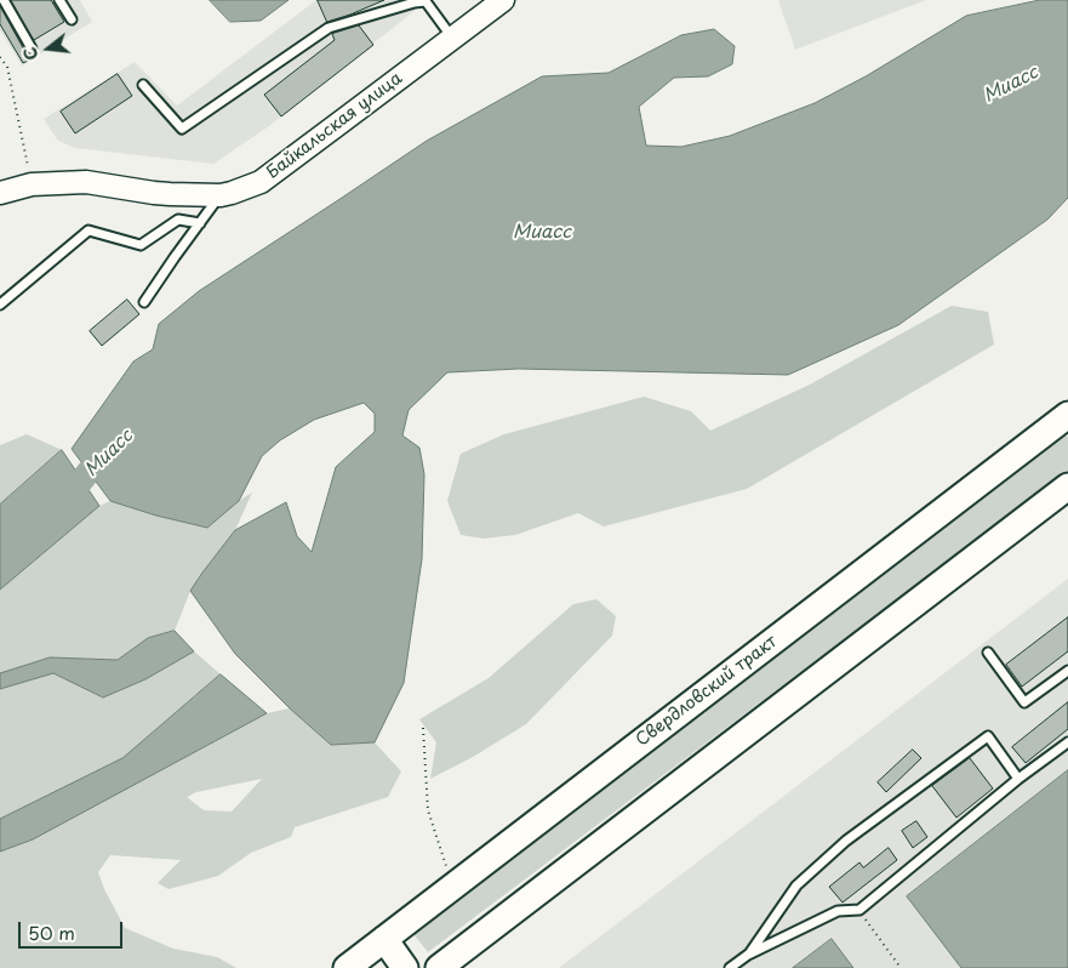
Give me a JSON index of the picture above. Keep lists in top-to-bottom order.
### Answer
{
  "streets": {
    "main road": ["Свердловский тракт"],
    "street": ["Байкальская улица"]
  },
  "water": ["Миасс"],
  "scale_bar": "50 m",
  "north": "left"
}
